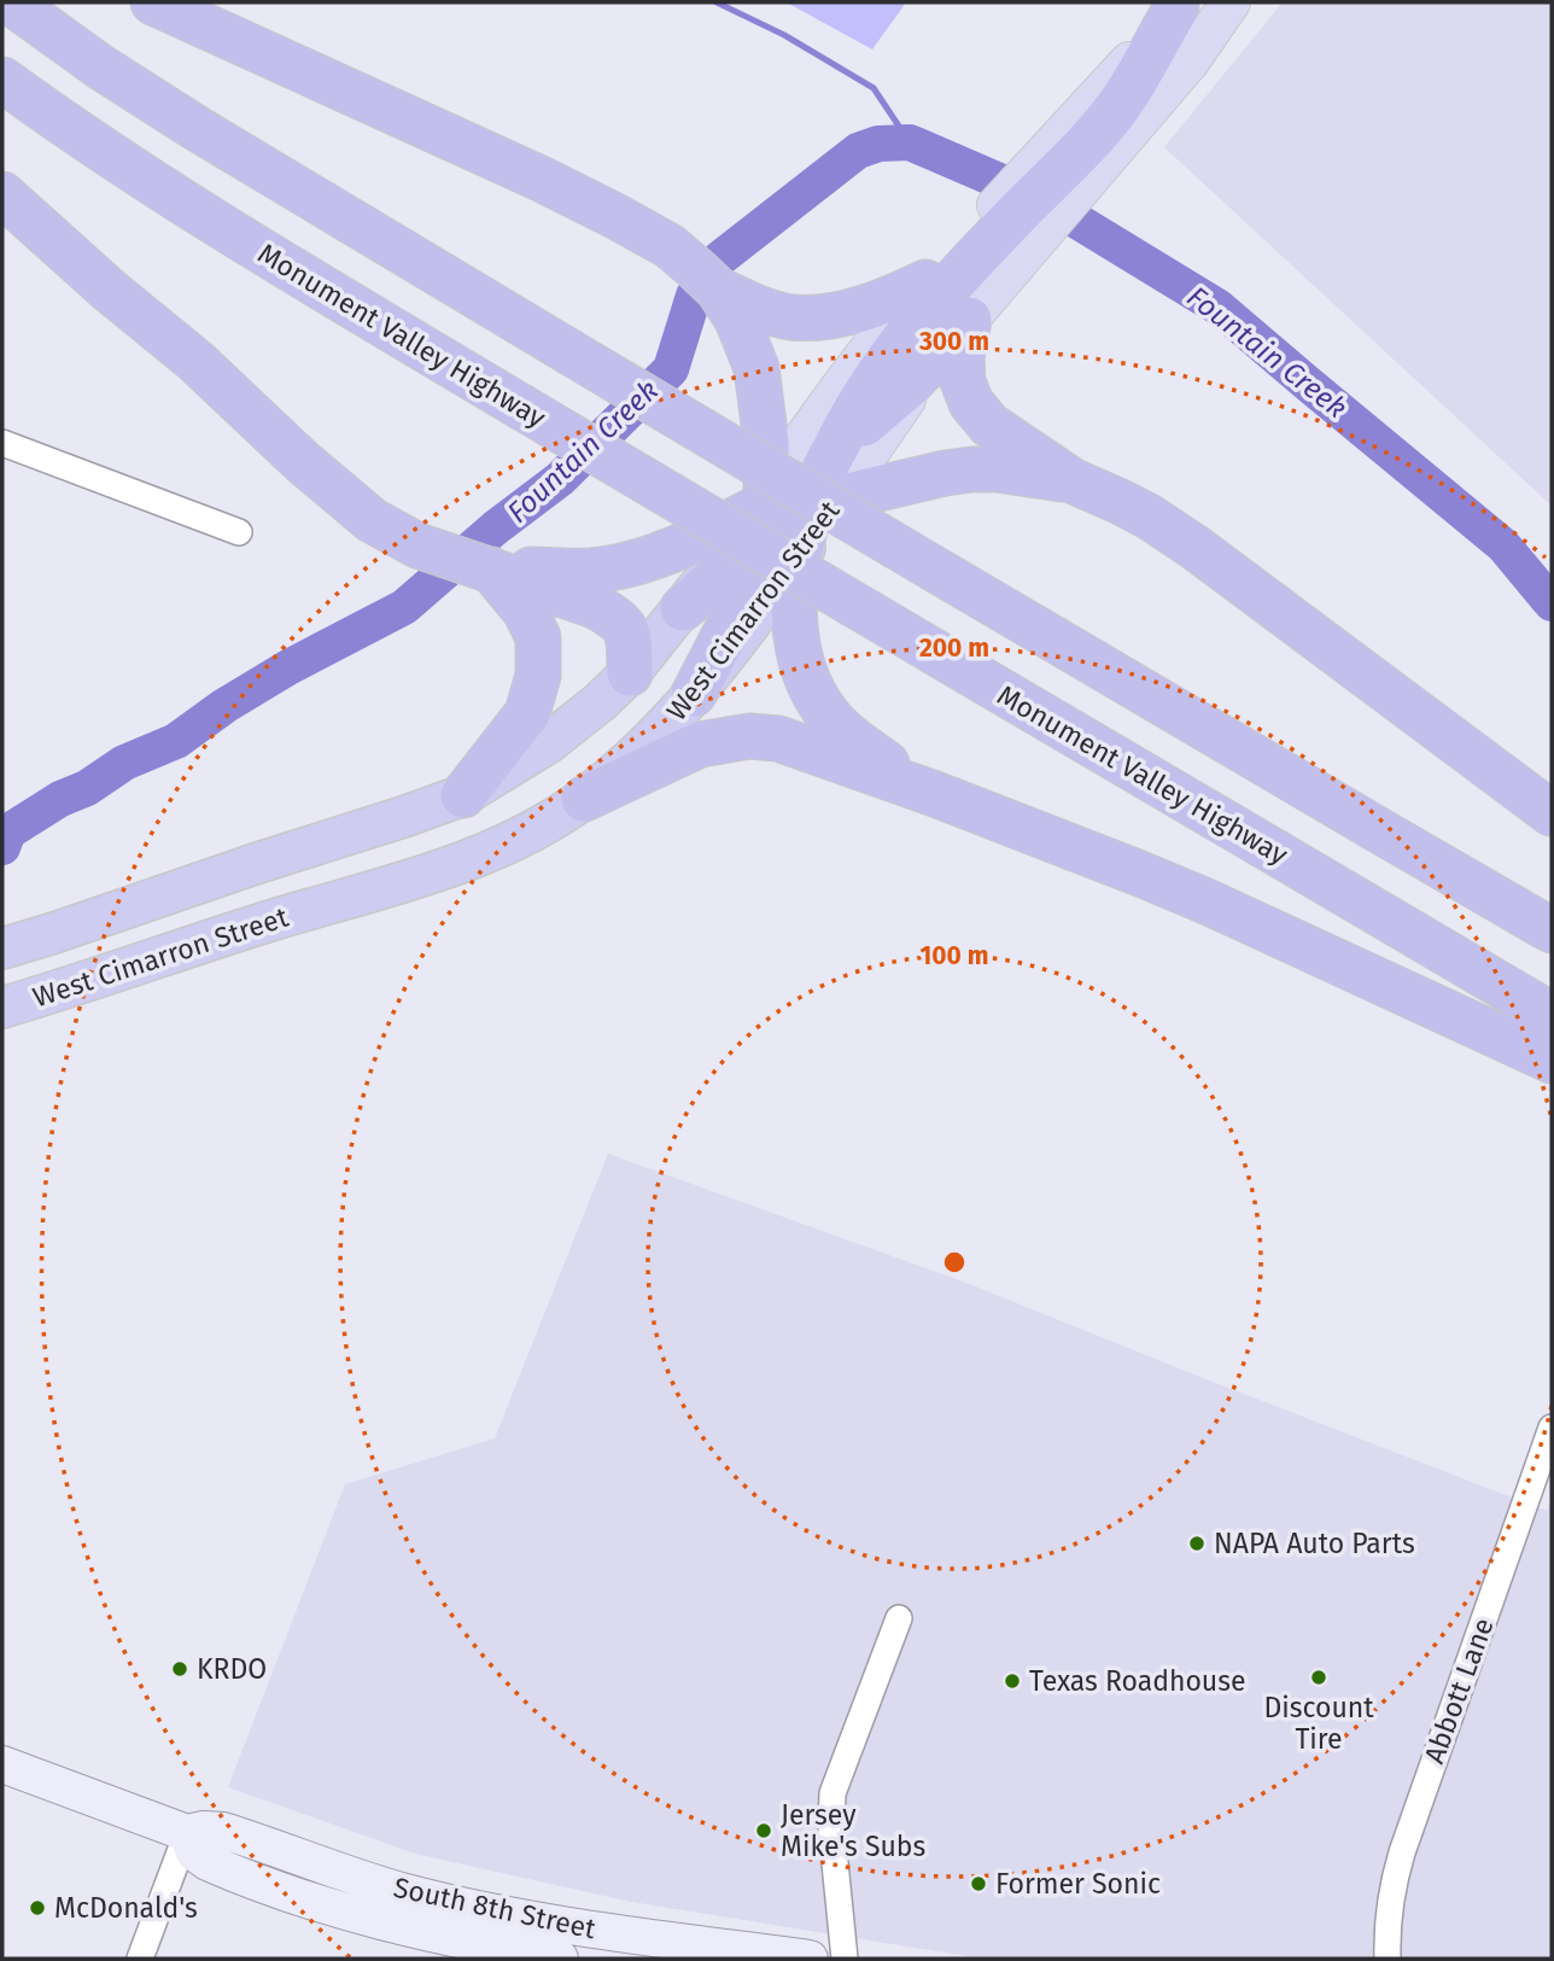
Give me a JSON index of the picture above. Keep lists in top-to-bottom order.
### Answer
{
  "streets": {
    "highway": ["Monument Valley Highway", "West Cimarron Street"],
    "main road": ["South 8th Street"],
    "street": ["Abbott Lane"]
  },
  "water": ["Fountain Creek"],
  "places": [
    "NAPA Auto Parts",
    "KRDO",
    "Discount Tire",
    "Texas Roadhouse",
    "Jersey Mike's Subs",
    "Former Sonic",
    "McDonald's"
  ],
  "rings": ["300 m", "200 m", "100 m"]
}
